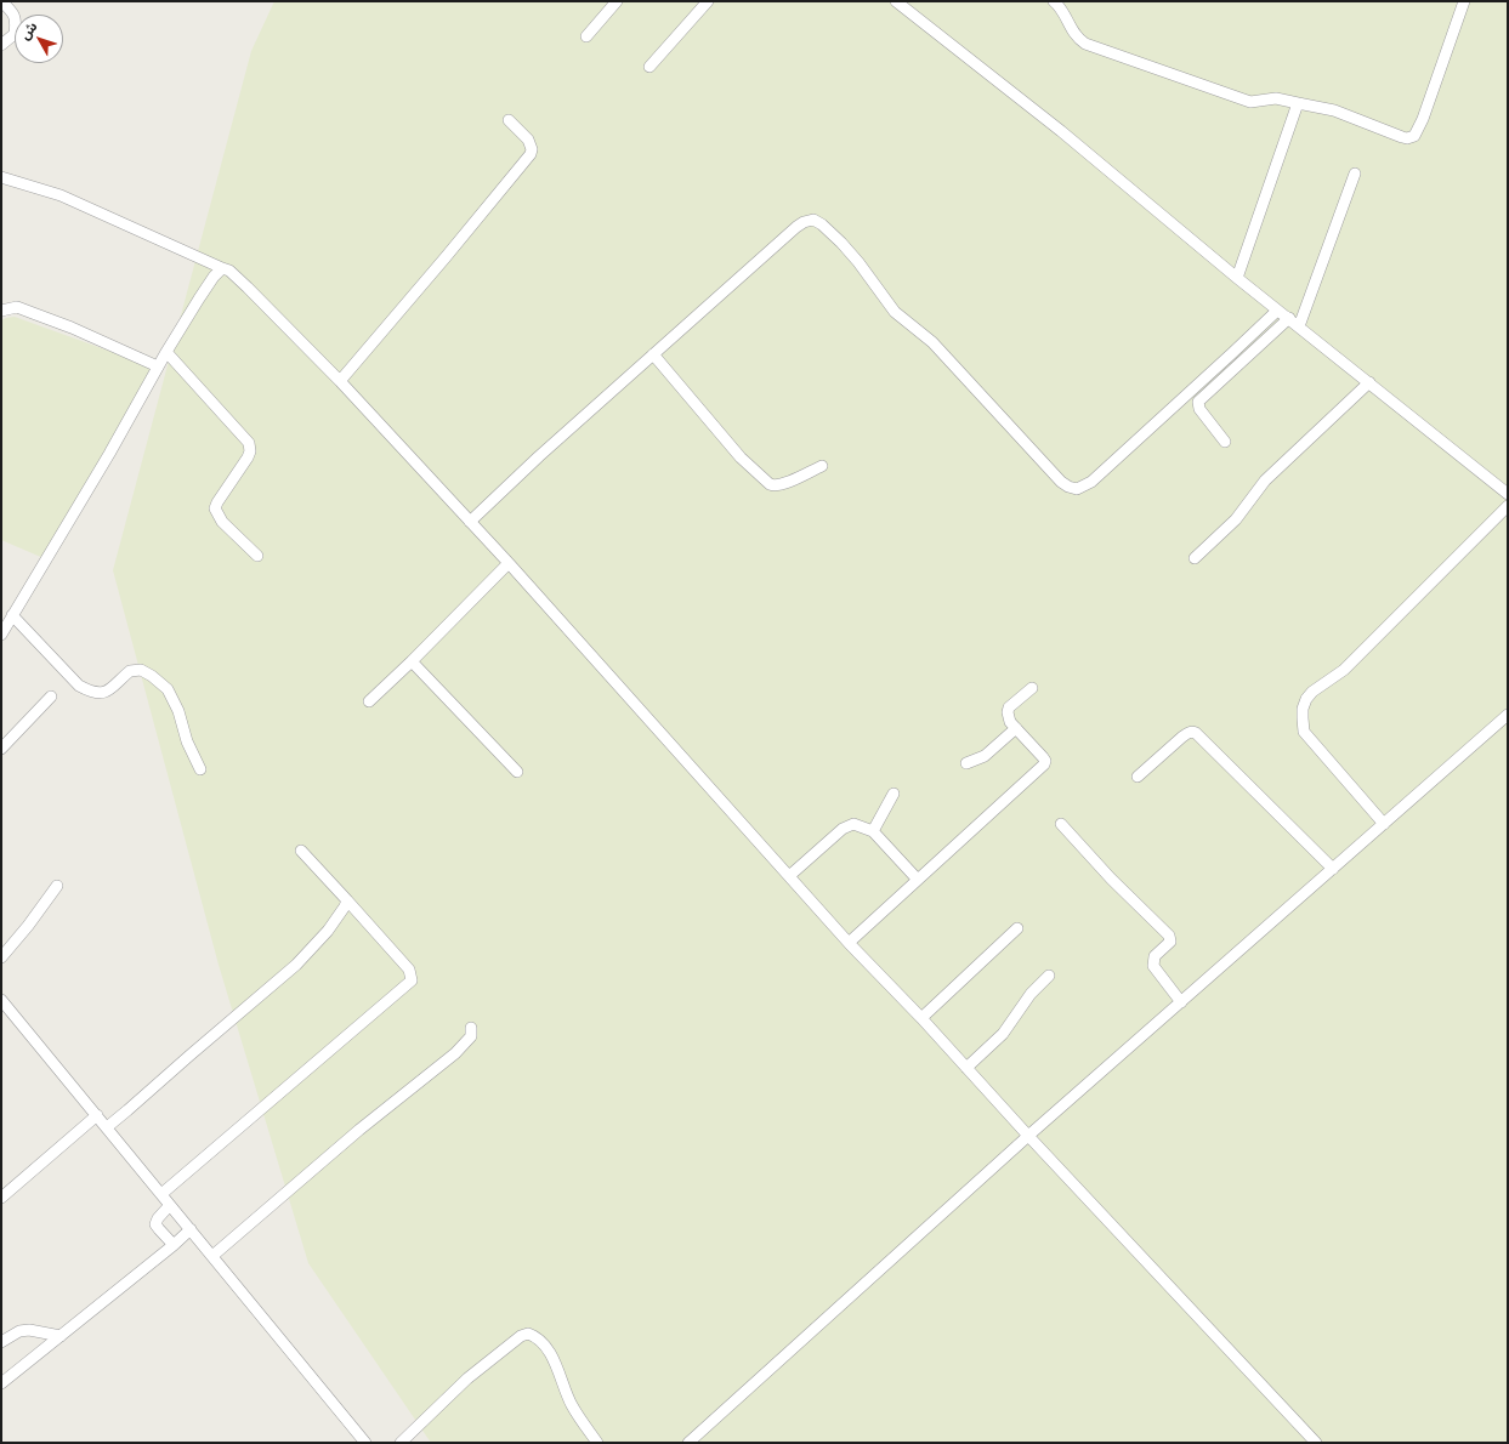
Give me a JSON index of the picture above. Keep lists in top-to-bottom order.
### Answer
{
  "north": "top left"
}
